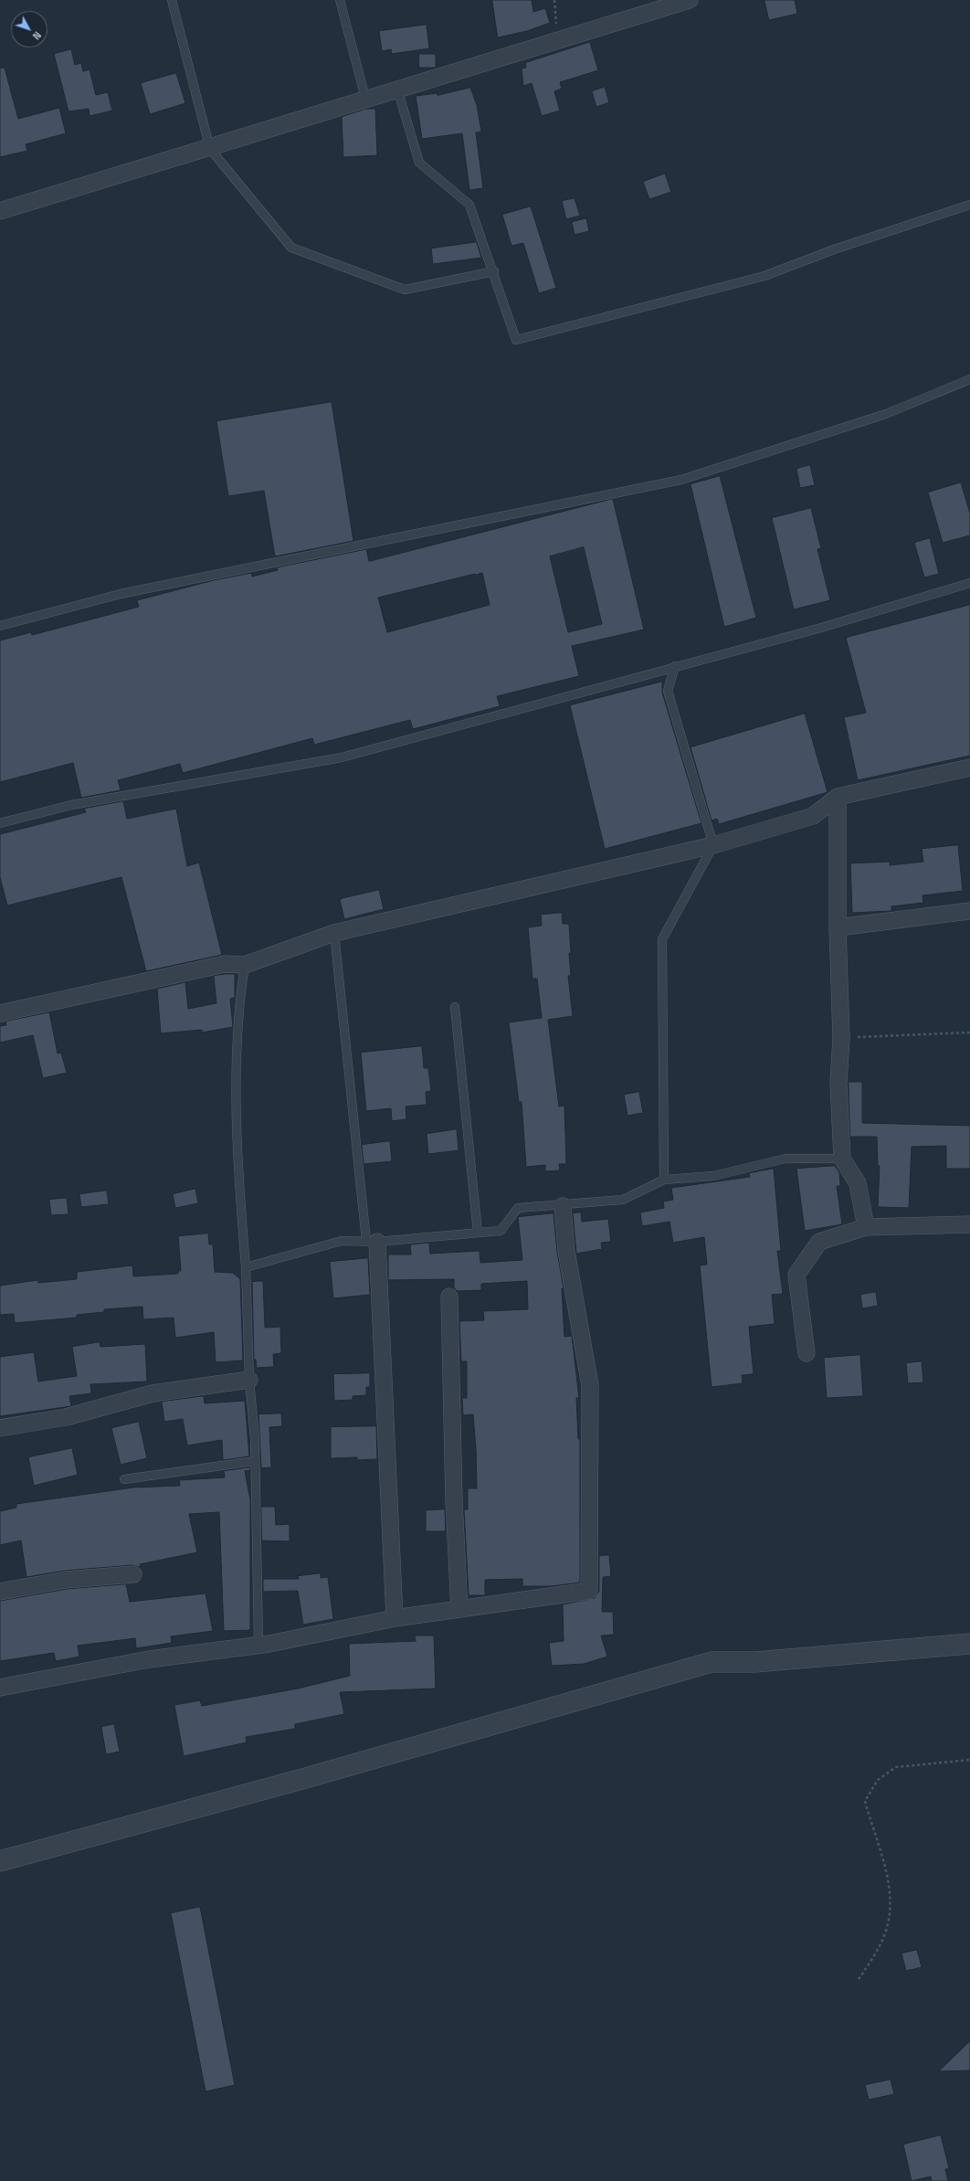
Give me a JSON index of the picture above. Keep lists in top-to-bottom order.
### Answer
{
  "north": "bottom right"
}
